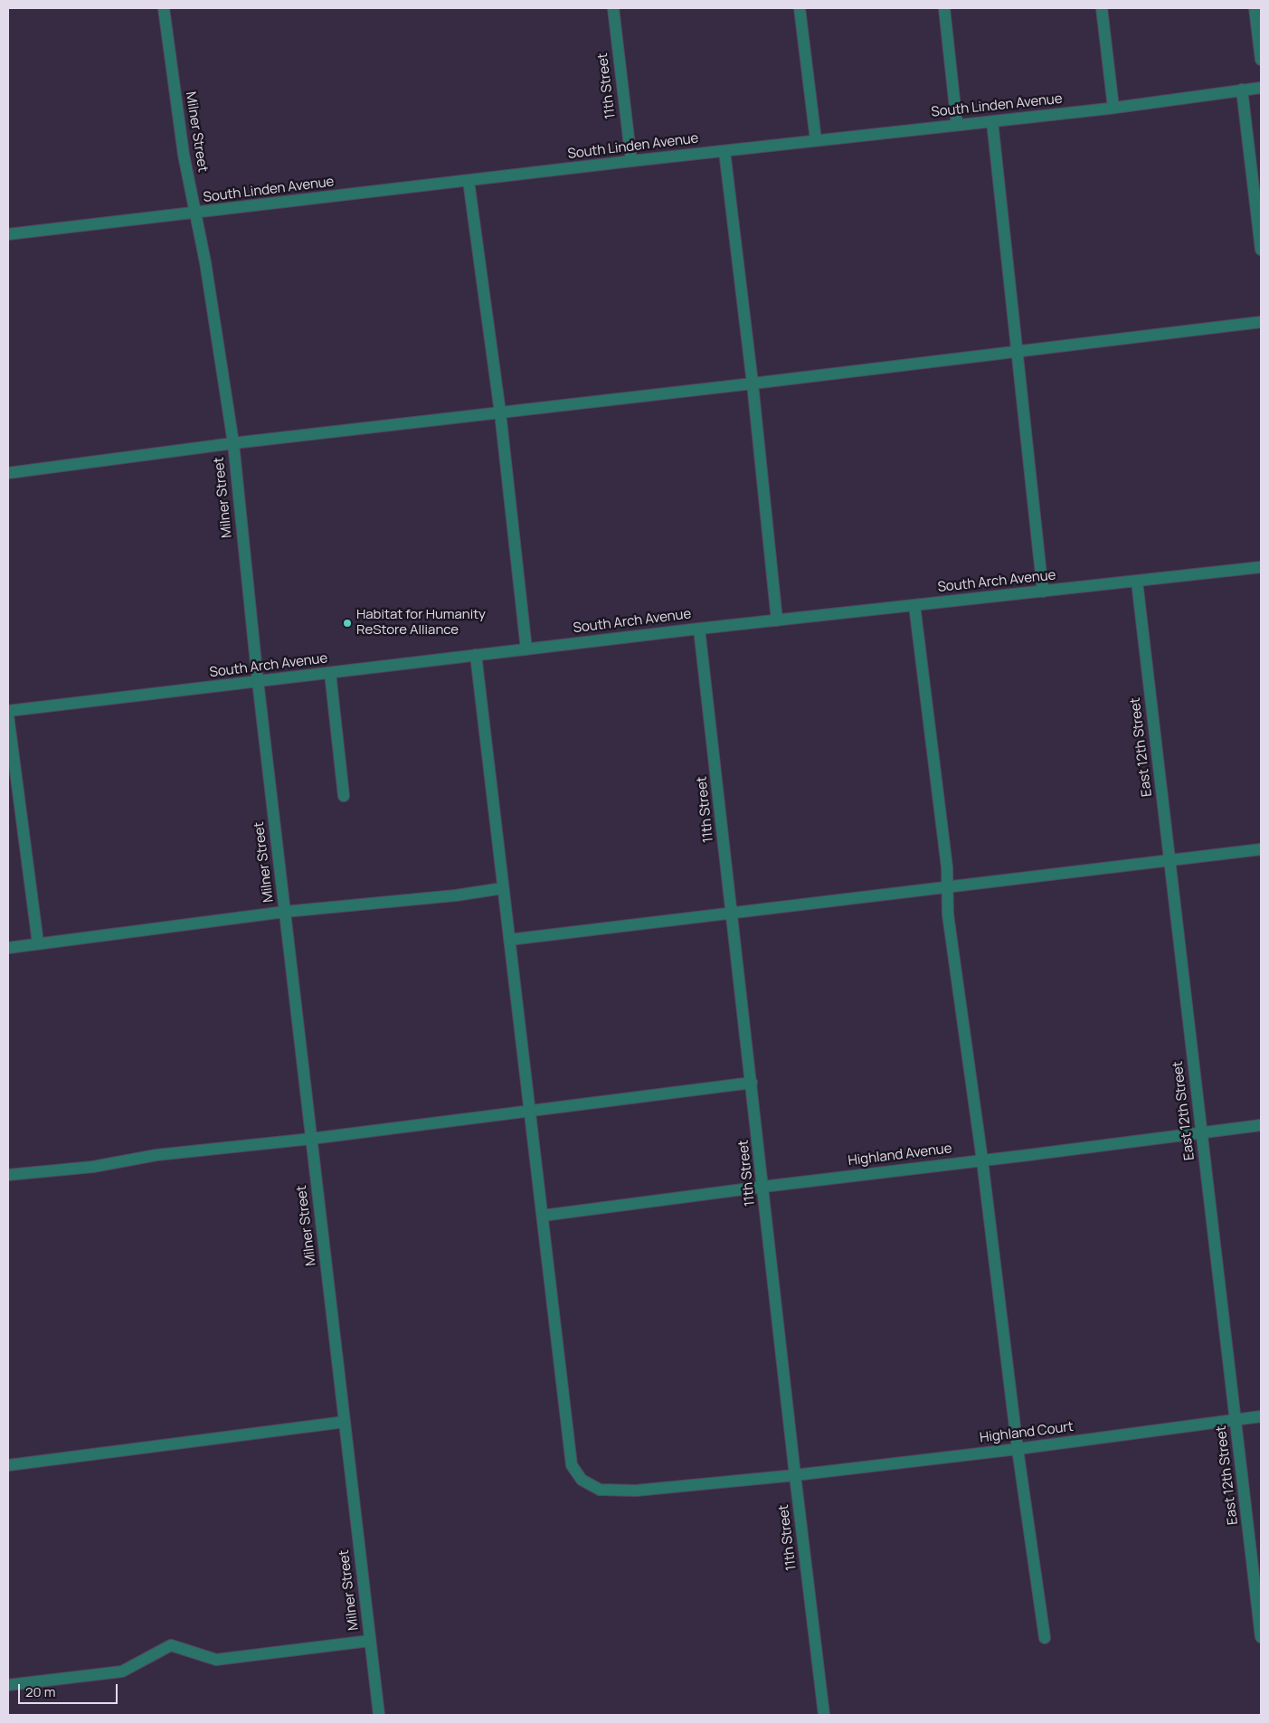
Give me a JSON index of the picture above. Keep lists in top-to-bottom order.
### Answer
{
  "streets": {
    "street": [
      "11th Street",
      "South Linden Avenue",
      "Milner Street",
      "South Arch Avenue",
      "East 12th Street",
      "Highland Avenue",
      "Highland Court"
    ]
  },
  "crossings": [
    ["11th Street", "South Linden Avenue"],
    ["11th Street", "South Arch Avenue"],
    ["11th Street", "Highland Avenue"],
    ["11th Street", "Highland Court"],
    ["South Linden Avenue", "Milner Street"],
    ["Milner Street", "South Arch Avenue"],
    ["South Arch Avenue", "East 12th Street"],
    ["South Arch Avenue", "Highland Court"],
    ["East 12th Street", "Highland Avenue"],
    ["East 12th Street", "Highland Court"],
    ["Highland Avenue", "Highland Court"]
  ],
  "places": ["Habitat for Humanity ReStore Alliance"],
  "scale_bar": "20 m"
}
